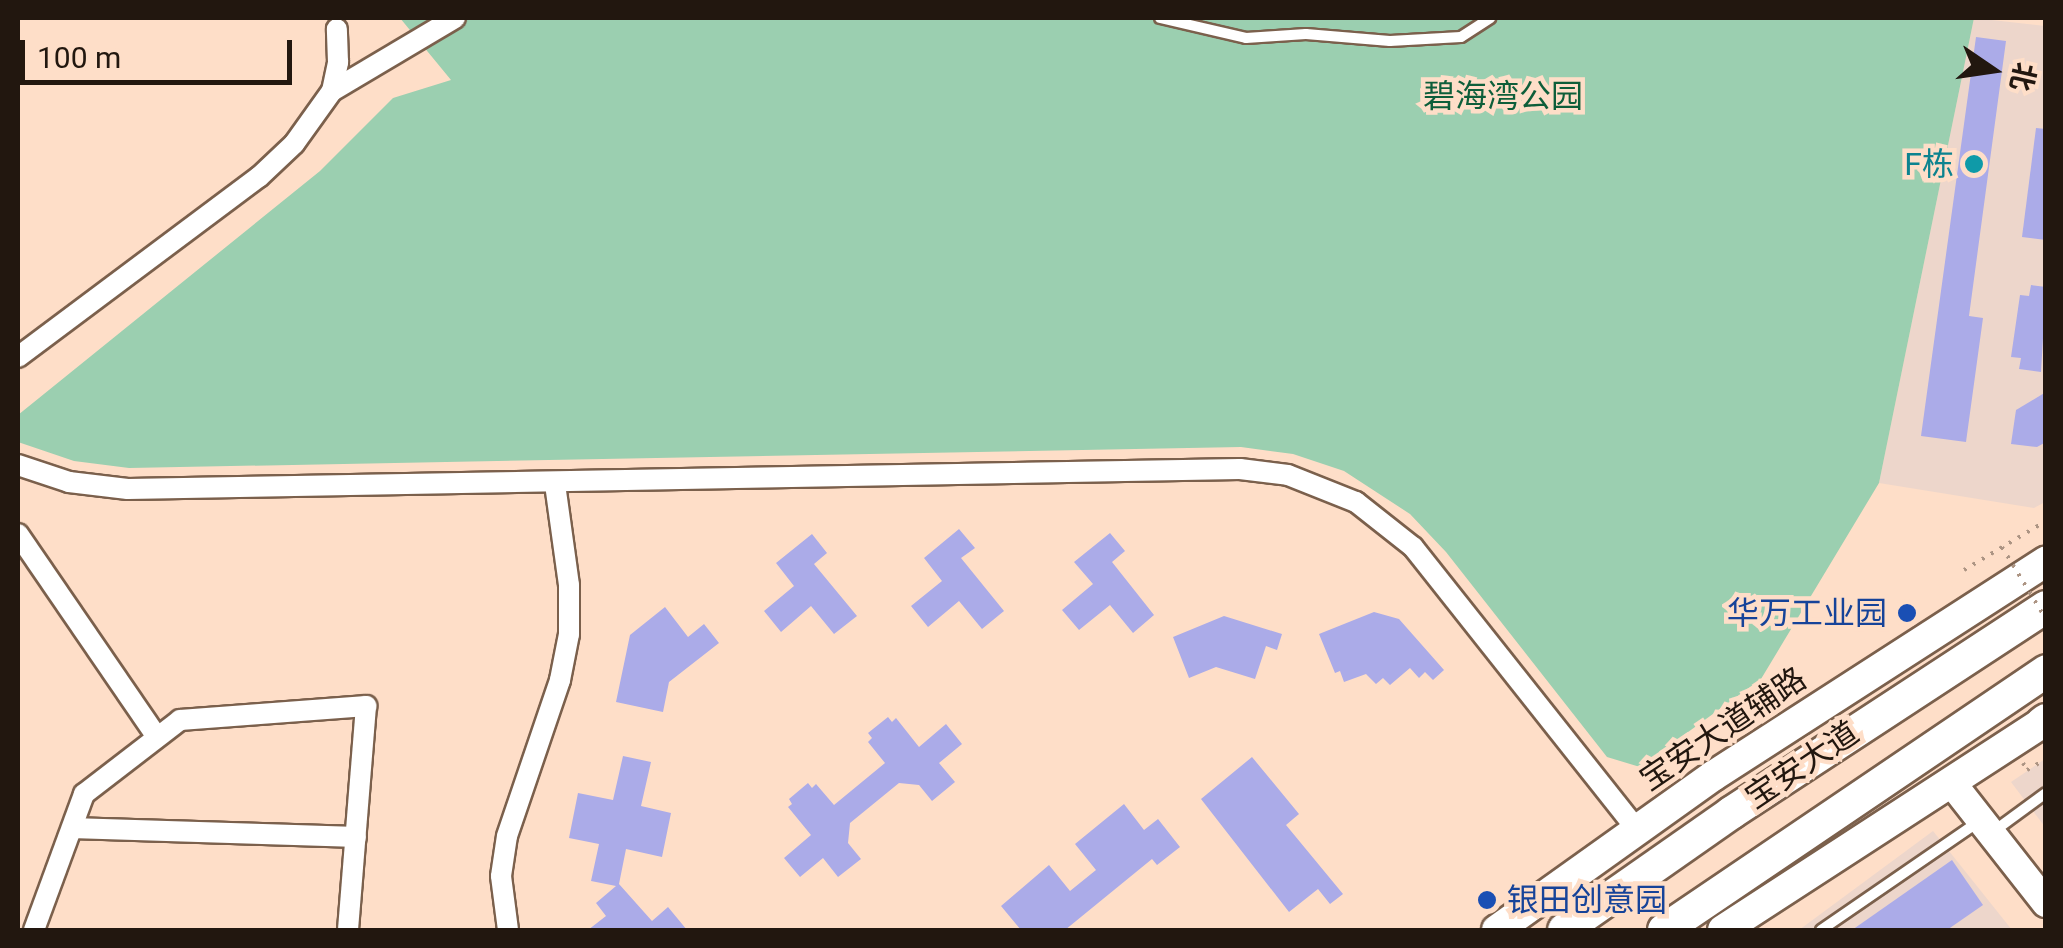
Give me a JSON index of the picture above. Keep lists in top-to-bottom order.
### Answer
{
  "streets": {
    "main road": ["宝安大道辅路", "宝安大道"]
  },
  "parks": ["碧海湾公园"],
  "places": ["F栋", "华万工业园", "银田创意园"],
  "scale_bar": "100 m",
  "north": "right"
}
